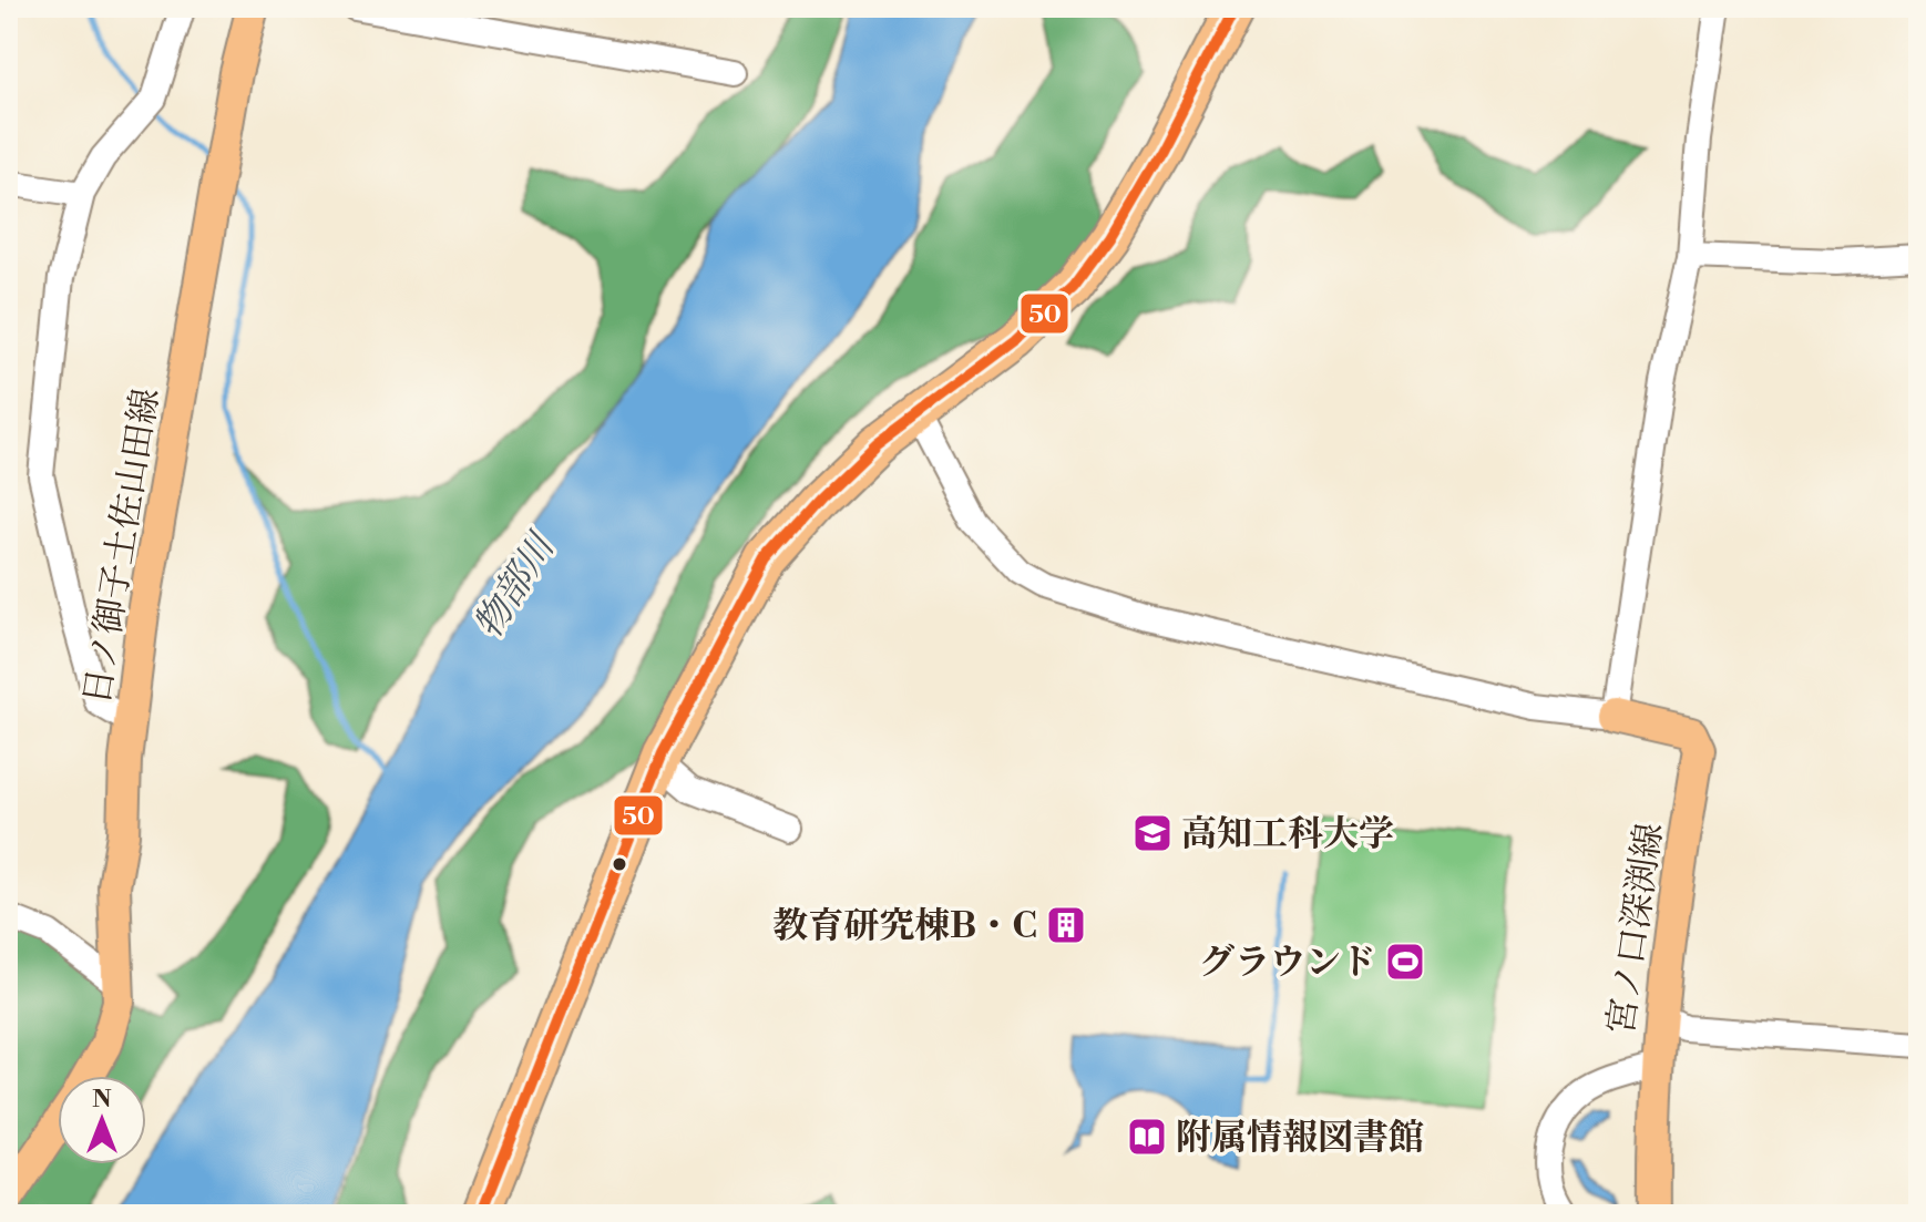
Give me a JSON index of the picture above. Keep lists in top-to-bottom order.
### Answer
{
  "streets": {
    "main road": ["日ノ御子土佐山田線", "宮ノ口深渕線"]
  },
  "water": ["物部川"],
  "places": {
    "school or university": ["高知工科大学"],
    "building": ["教育研究棟B・C"],
    "sports": ["グラウンド"],
    "library": ["附属情報図書館"]
  },
  "lines": ["transit line 50"],
  "north": "top"
}
